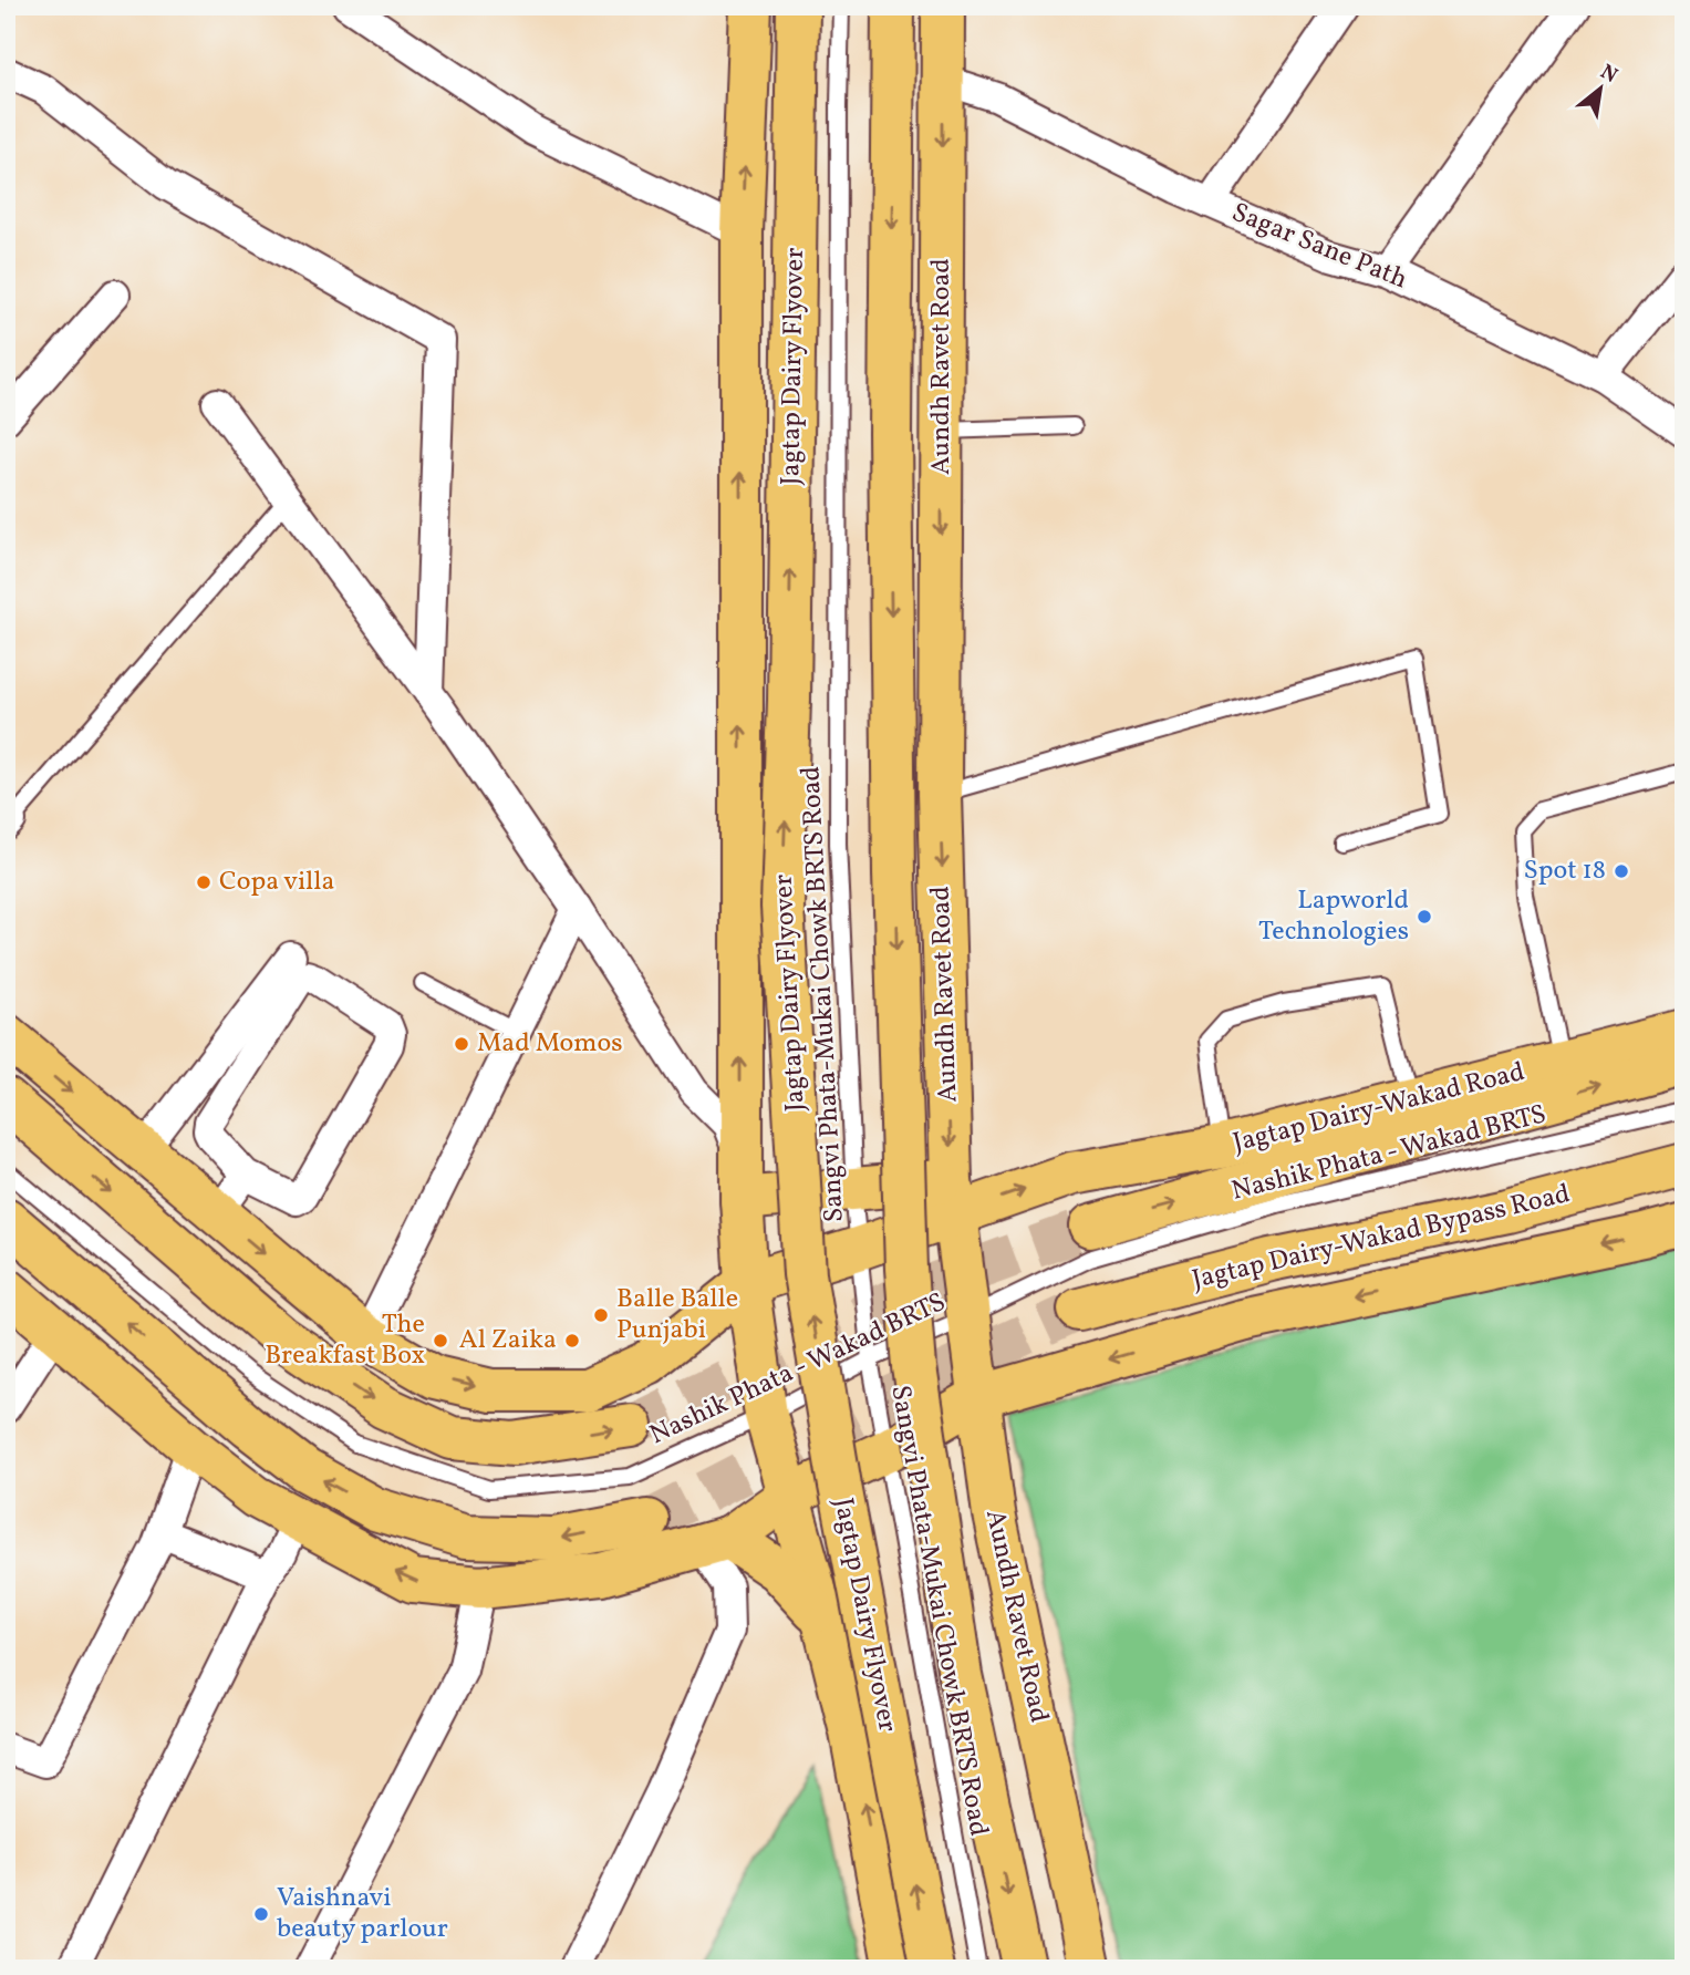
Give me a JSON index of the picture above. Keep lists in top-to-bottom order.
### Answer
{
  "streets": {
    "main road": [
      "Jagtap Dairy Flyover",
      "Aundh Ravet Road",
      "Jagtap Dairy-Wakad Road",
      "Jagtap Dairy-Wakad Bypass Road"
    ],
    "street": ["Sagar Sane Path"],
    "lane": ["Sangvi Phata-Mukai Chowk BRTS Road", "Nashik Phata - Wakad BRTS"]
  },
  "crossings": [
    ["Sagar Sane Path", "Aundh Ravet Road"],
    ["Aundh Ravet Road", "Jagtap Dairy-Wakad Road"],
    ["Aundh Ravet Road", "Nashik Phata - Wakad BRTS"],
    ["Sangvi Phata-Mukai Chowk BRTS Road", "Nashik Phata - Wakad BRTS"]
  ],
  "places": [
    "Spot 18",
    "Copa villa",
    "Lapworld Technologies",
    "Mad Momos",
    "Balle Balle Punjabi",
    "The Breakfast Box",
    "Al Zaika",
    "Vaishnavi beauty parlour"
  ],
  "north": "top right"
}
